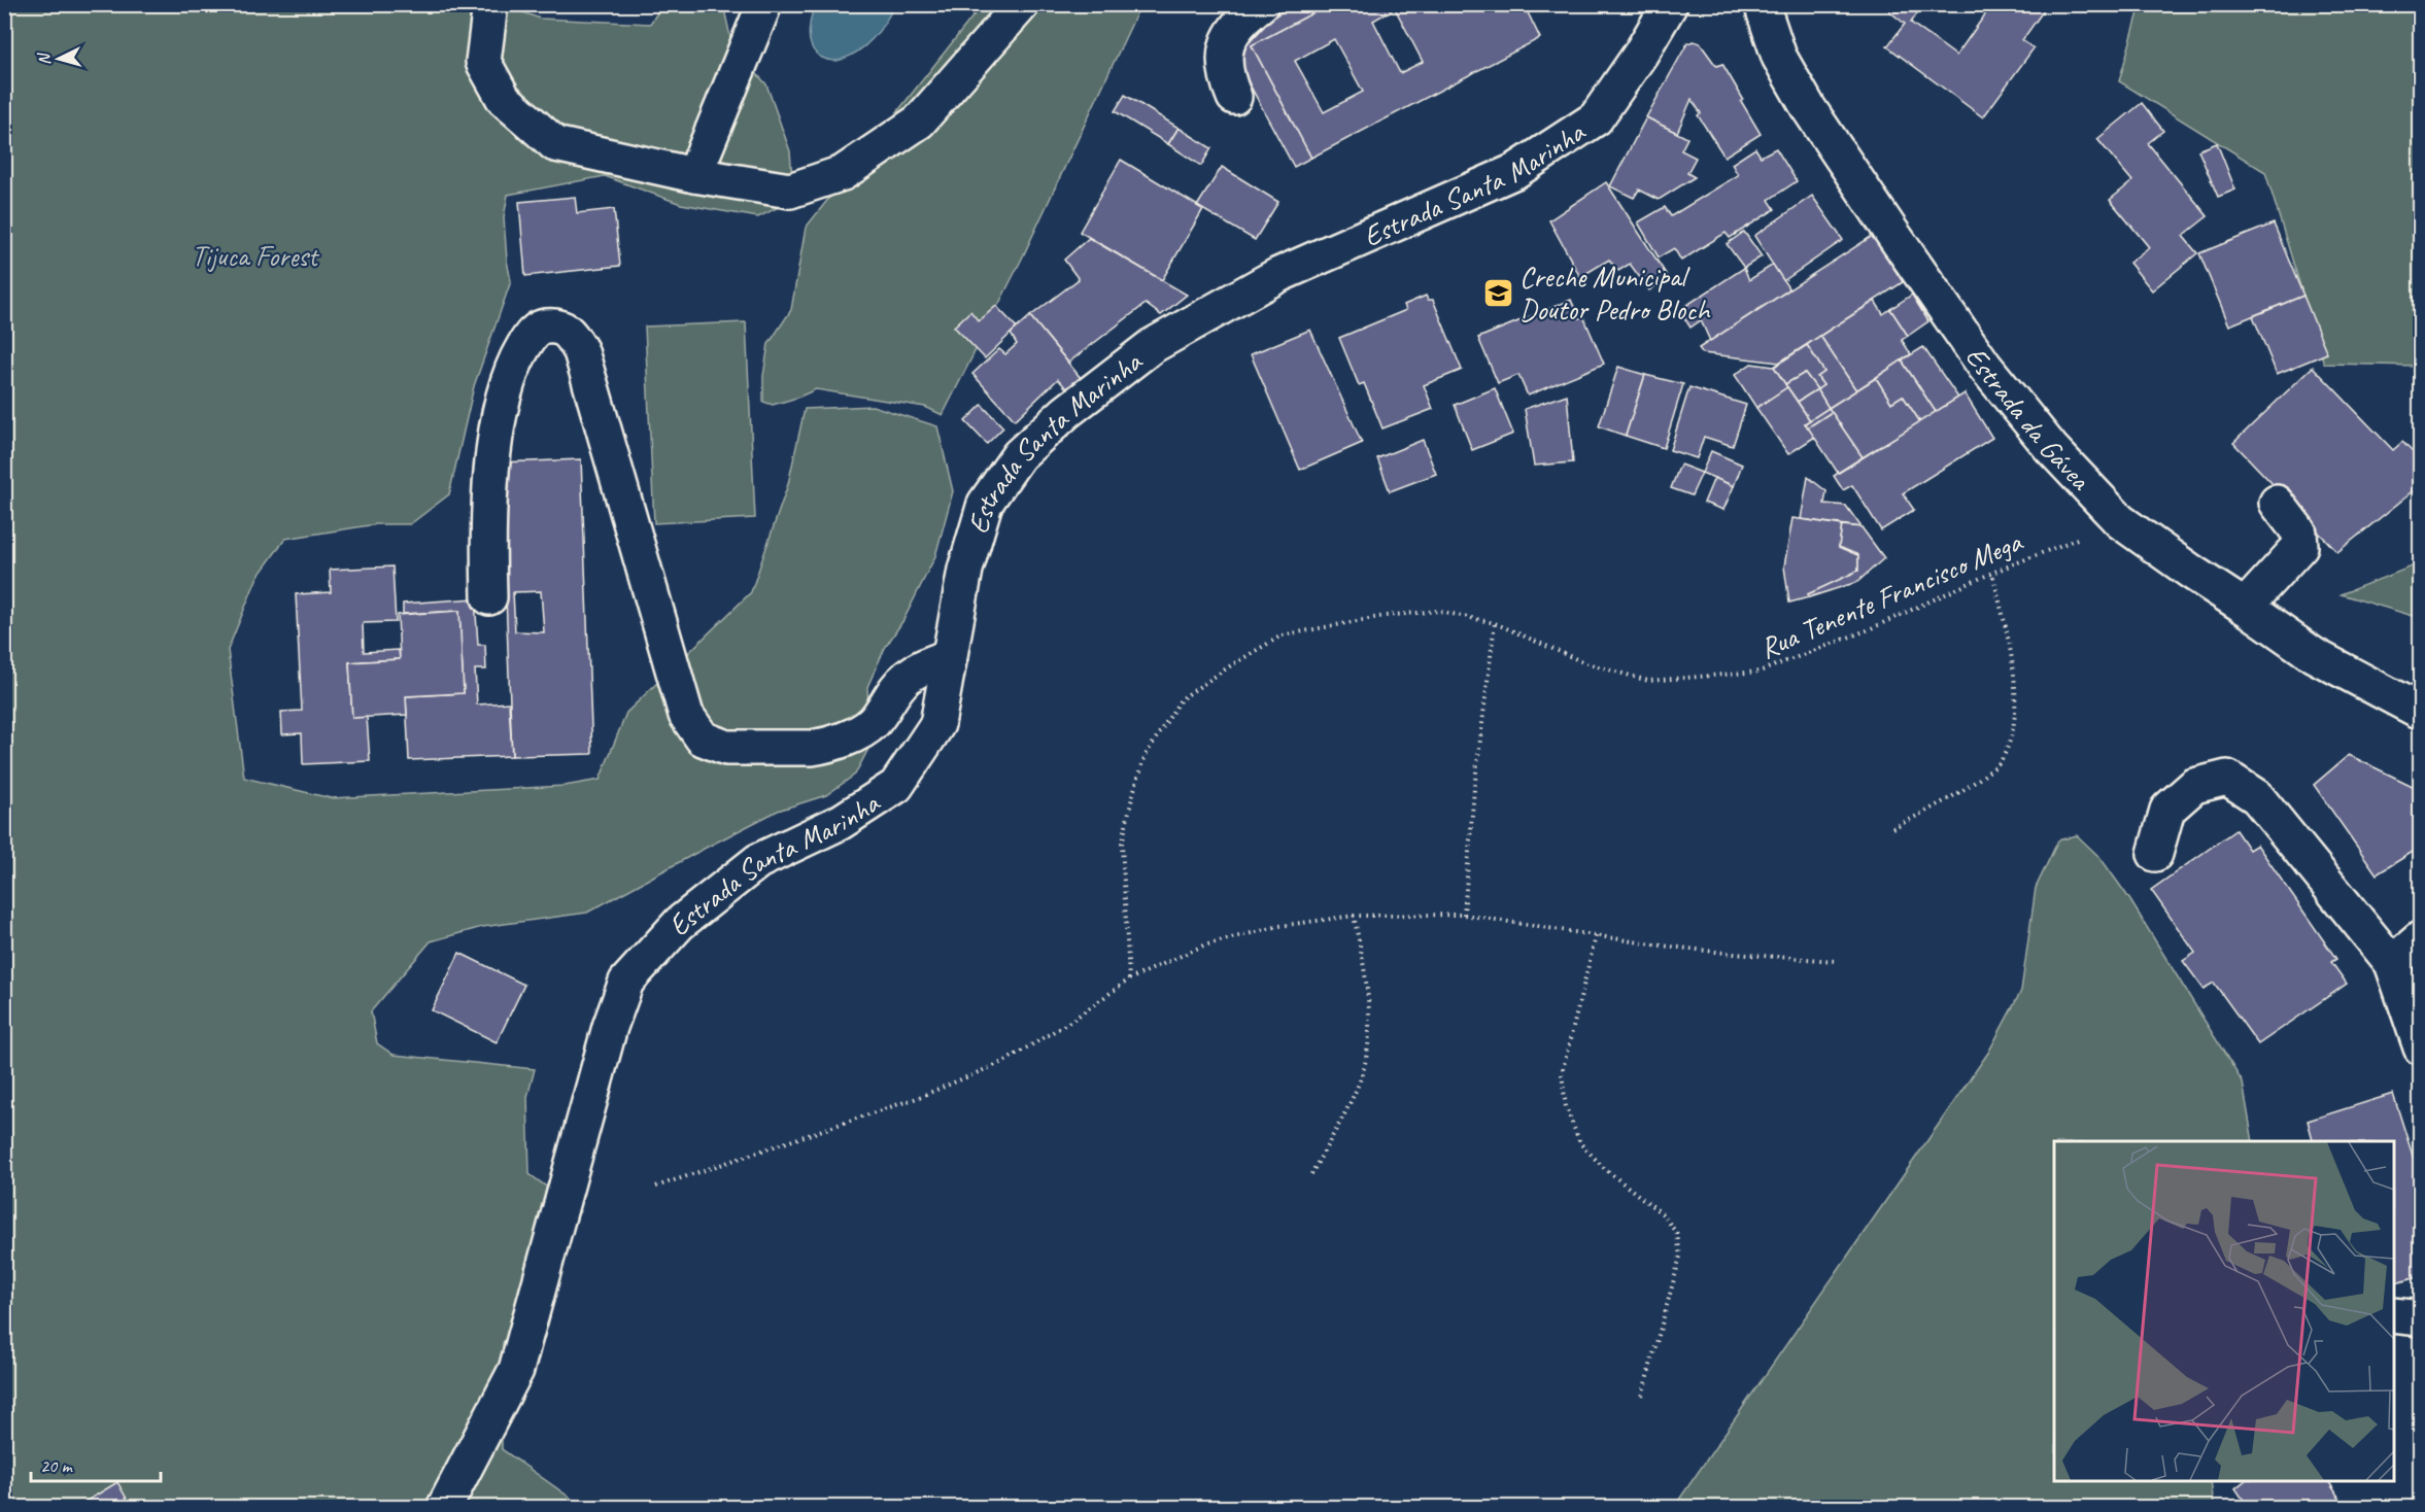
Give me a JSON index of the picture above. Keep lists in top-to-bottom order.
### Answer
{
  "streets": {
    "street": ["Estrada Santa Marinha", "Estrada da Gávea"],
    "path": ["Rua Tenente Francisco Mega"]
  },
  "crossings": [
    ["Estrada da Gávea", "Rua Tenente Francisco Mega"]
  ],
  "parks": ["Tijuca Forest"],
  "places": {
    "school or university": ["Creche Municipal Doutor Pedro Bloch"]
  },
  "scale_bar": "20 m",
  "north": "left"
}
